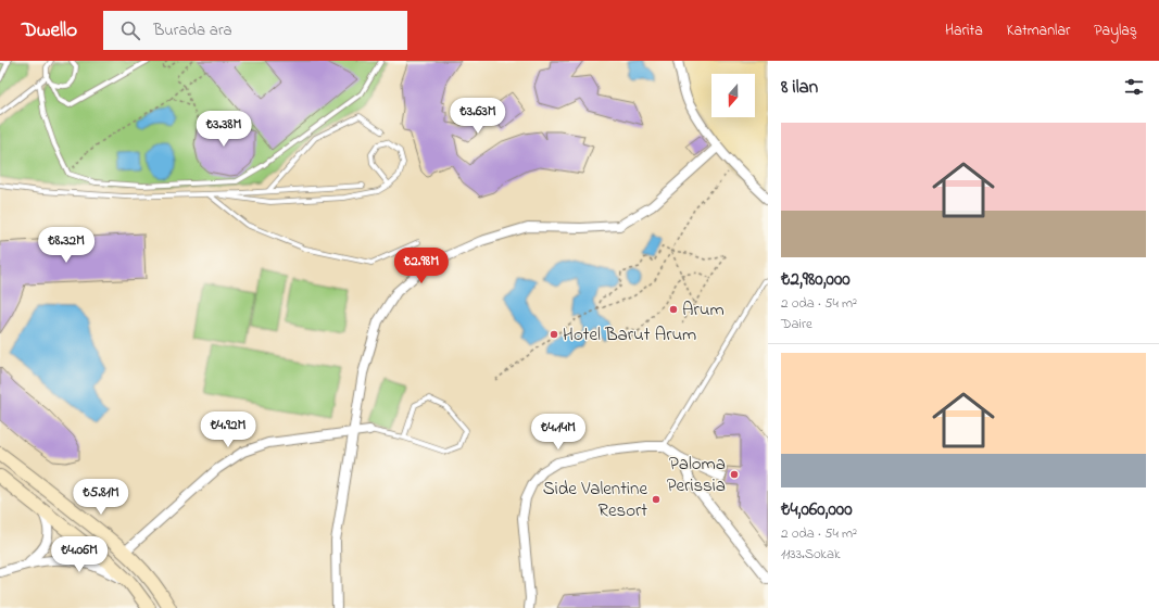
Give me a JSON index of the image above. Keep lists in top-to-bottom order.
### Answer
{
  "places": [
    "Arum",
    "Hotel Barut Arum",
    "Paloma Perissia",
    "Side Valentine Resort"
  ],
  "north": "bottom",
  "page": {
    "header": "Dwello",
    "search": "Burada ara",
    "nav": ["Harita", "Katmanlar", "Paylaş"],
    "heading": "8 ilan",
    "price": [
      "₺3.63M",
      "₺3.38M",
      "₺8.32M",
      "₺2.98M",
      "₺4.92M",
      "₺4.14M",
      "₺5.81M",
      "₺4.06M"
    ],
    "list": [
      {
        "name": "₺2,980,000",
        "note": "2 oda · 54 m² · Daire"
      },
      {
        "name": "₺4,060,000",
        "note": "2 oda · 54 m² · 1133.Sokak"
      }
    ]
  }
}
